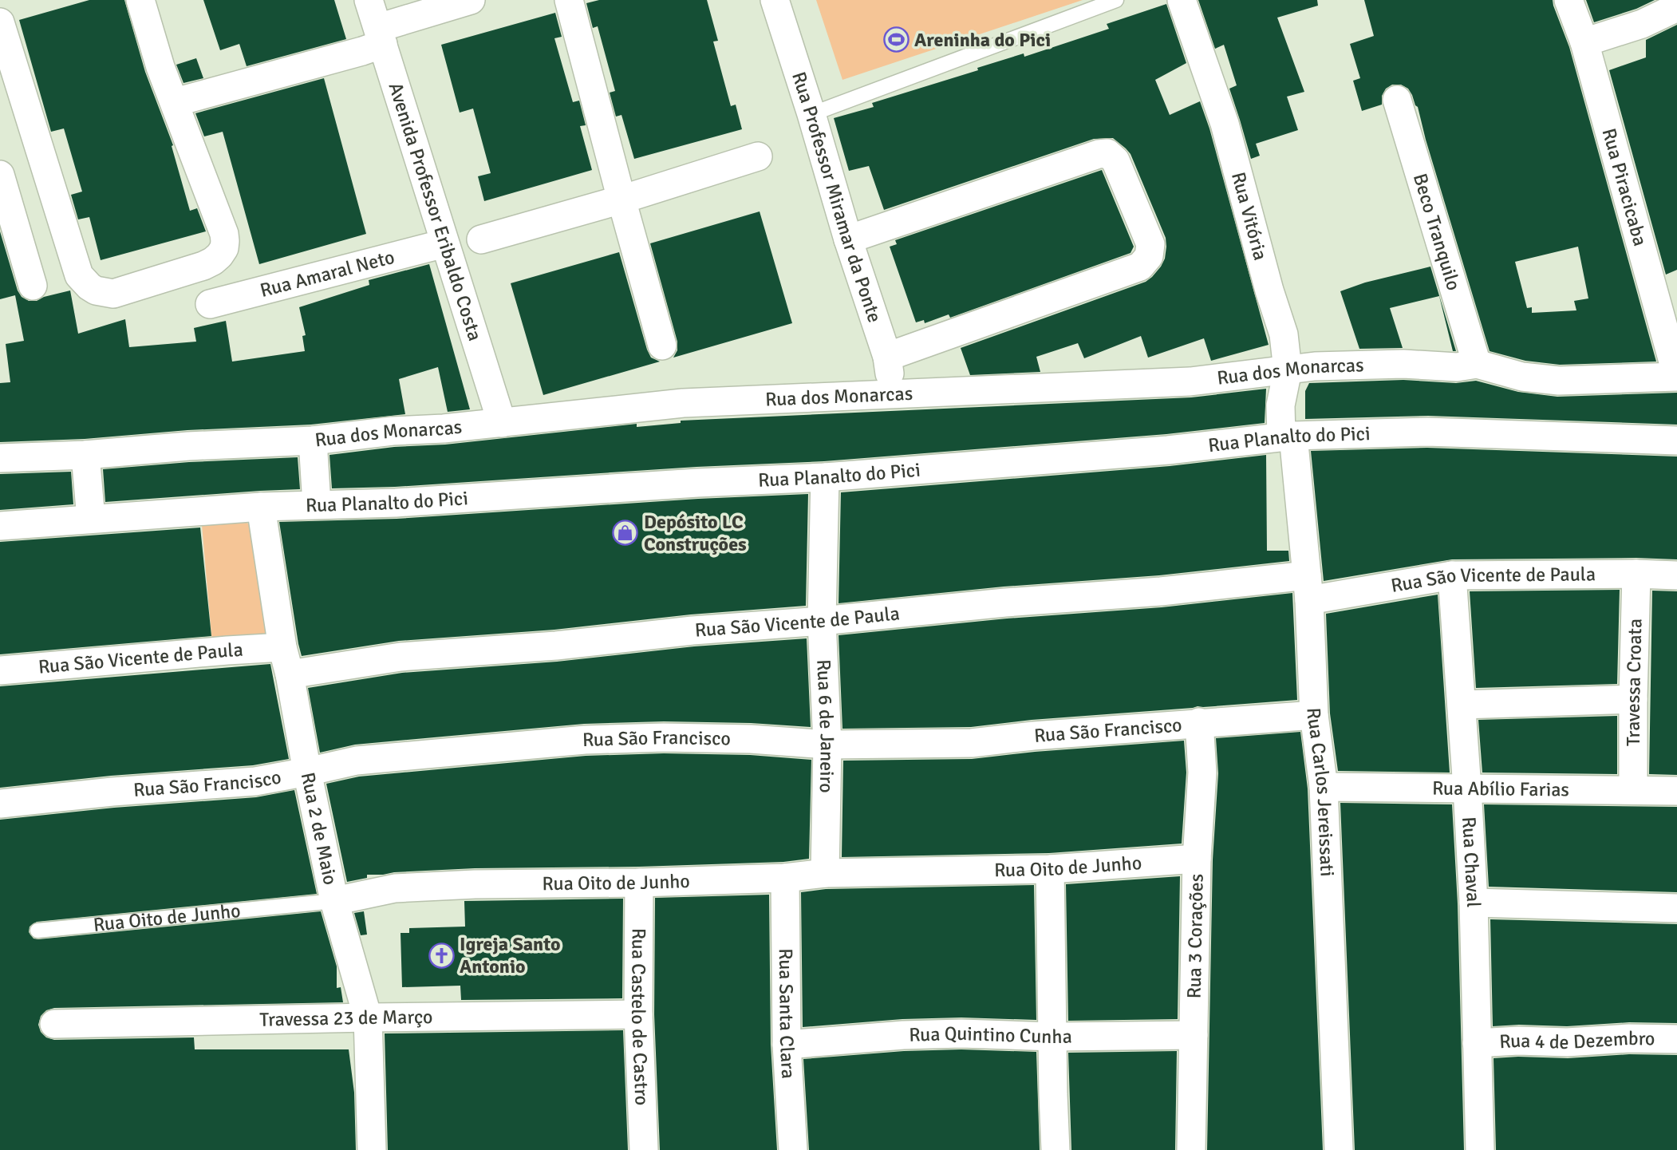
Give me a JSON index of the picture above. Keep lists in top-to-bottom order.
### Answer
{
  "streets": {
    "street": [
      "Rua Piracicaba",
      "Rua Professor Miramar da Ponte",
      "Avenida Professor Eribaldo Costa",
      "Rua Vitória",
      "Beco Tranquilo",
      "Rua Amaral Neto",
      "Rua dos Monarcas",
      "Rua Planalto do Pici",
      "Rua São Vicente de Paula",
      "Travessa Croata",
      "Rua 6 de Janeiro",
      "Rua São Francisco",
      "Rua Abílio Farias",
      "Rua Carlos Jereissati",
      "Rua 2 de Maio",
      "Rua Chaval",
      "Rua Oito de Junho",
      "Rua 3 Corações",
      "Rua Santa Clara",
      "Rua Castelo de Castro",
      "Travessa 23 de Março",
      "Rua Quintino Cunha",
      "Rua 4 de Dezembro"
    ]
  },
  "crossings": [
    ["Rua Piracicaba", "Rua dos Monarcas"],
    ["Rua Professor Miramar da Ponte", "Rua dos Monarcas"],
    ["Avenida Professor Eribaldo Costa", "Rua Amaral Neto"],
    ["Avenida Professor Eribaldo Costa", "Rua dos Monarcas"],
    ["Rua Vitória", "Rua dos Monarcas"],
    ["Rua Vitória", "Rua Planalto do Pici"],
    ["Rua Vitória", "Rua Carlos Jereissati"],
    ["Beco Tranquilo", "Rua dos Monarcas"],
    ["Rua Planalto do Pici", "Rua 6 de Janeiro"],
    ["Rua Planalto do Pici", "Rua Carlos Jereissati"],
    ["Rua Planalto do Pici", "Rua 2 de Maio"],
    ["Rua São Vicente de Paula", "Travessa Croata"],
    ["Rua São Vicente de Paula", "Rua 6 de Janeiro"],
    ["Rua São Vicente de Paula", "Rua Carlos Jereissati"],
    ["Rua São Vicente de Paula", "Rua 2 de Maio"],
    ["Rua São Vicente de Paula", "Rua Chaval"],
    ["Travessa Croata", "Rua Abílio Farias"],
    ["Rua 6 de Janeiro", "Rua São Francisco"],
    ["Rua 6 de Janeiro", "Rua Oito de Junho"],
    ["Rua São Francisco", "Rua Carlos Jereissati"],
    ["Rua São Francisco", "Rua 2 de Maio"],
    ["Rua São Francisco", "Rua 3 Corações"],
    ["Rua Abílio Farias", "Rua Carlos Jereissati"],
    ["Rua Abílio Farias", "Rua Chaval"],
    ["Rua 2 de Maio", "Rua Oito de Junho"],
    ["Rua 2 de Maio", "Travessa 23 de Março"],
    ["Rua Chaval", "Rua 4 de Dezembro"],
    ["Rua Oito de Junho", "Rua 3 Corações"],
    ["Rua Oito de Junho", "Rua Santa Clara"],
    ["Rua Oito de Junho", "Rua Castelo de Castro"],
    ["Rua 3 Corações", "Rua Quintino Cunha"],
    ["Rua Santa Clara", "Rua Quintino Cunha"],
    ["Rua Castelo de Castro", "Travessa 23 de Março"]
  ],
  "places": {
    "sports": ["Areninha do Pici"],
    "shop": ["Depósito LC Construções"],
    "church": ["Igreja Santo Antonio"]
  }
}
